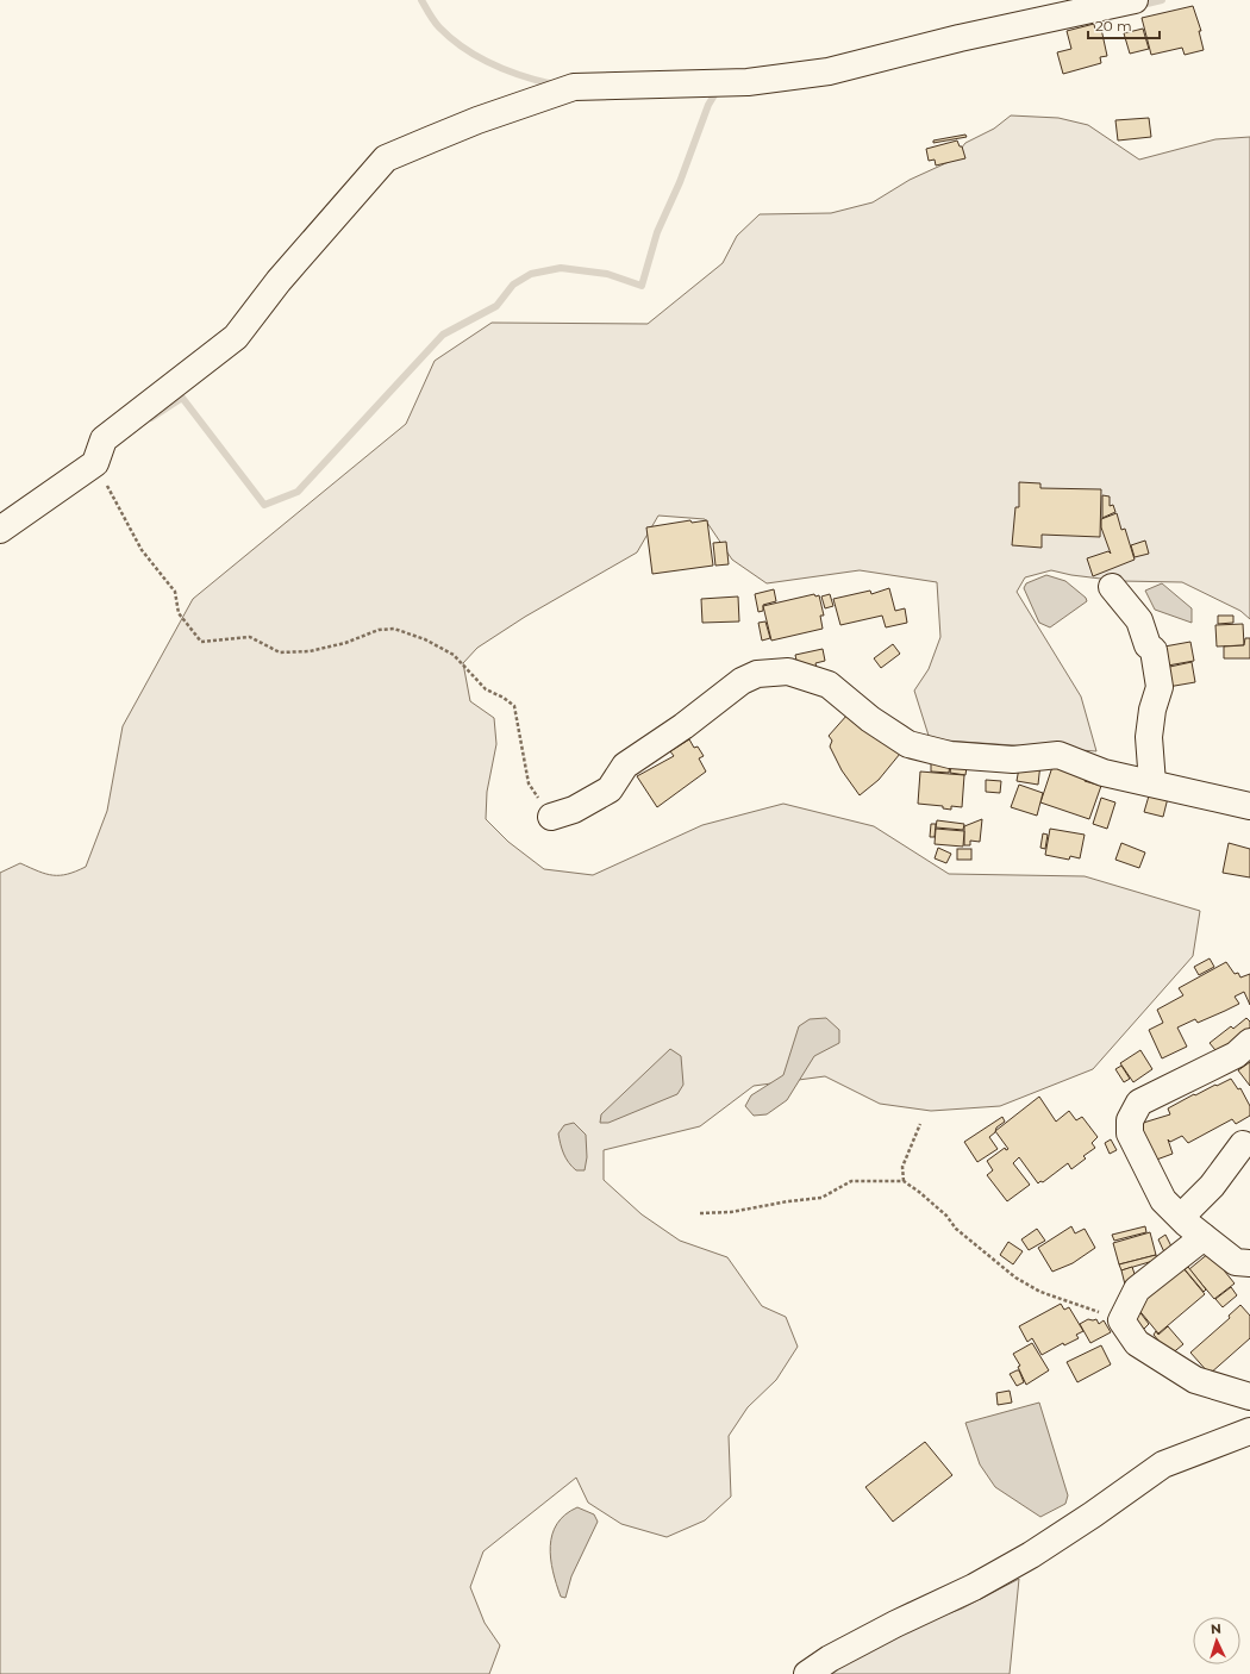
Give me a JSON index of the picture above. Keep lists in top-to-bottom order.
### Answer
{
  "scale_bar": "20 m",
  "north": "top"
}
